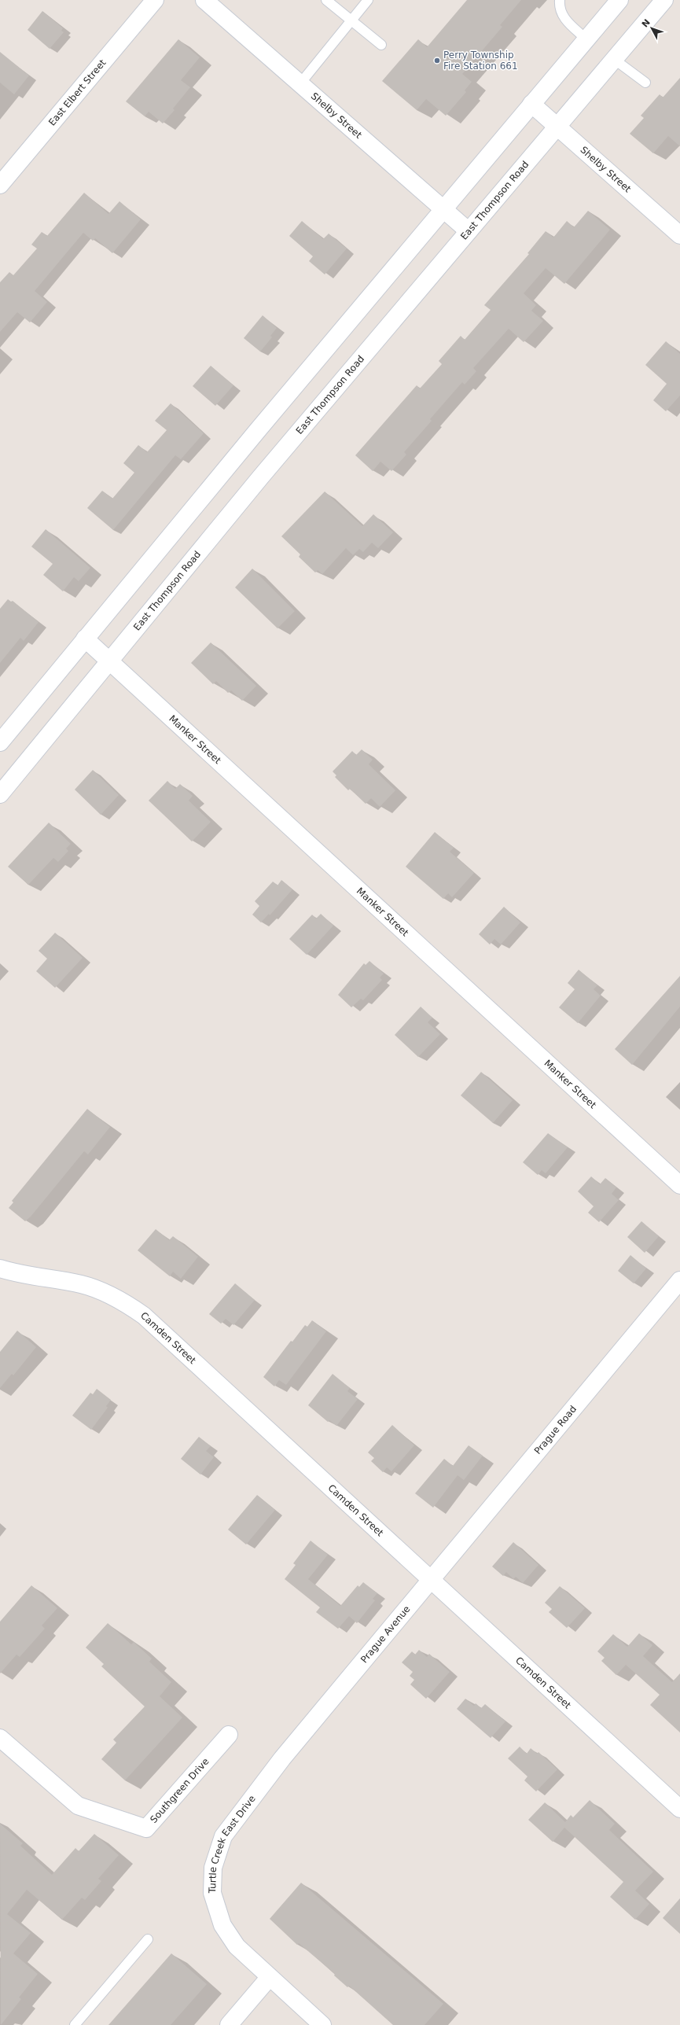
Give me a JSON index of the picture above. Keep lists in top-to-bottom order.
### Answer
{
  "streets": {
    "street": [
      "East Elbert Street",
      "Shelby Street",
      "East Thompson Road",
      "Manker Street",
      "Camden Street",
      "Prague Road",
      "Prague Avenue",
      "Southgreen Drive",
      "Turtle Creek East Drive"
    ]
  },
  "crossings": [
    ["Shelby Street", "East Thompson Road"],
    ["East Thompson Road", "Manker Street"],
    ["Camden Street", "Prague Road"],
    ["Camden Street", "Prague Avenue"],
    ["Prague Road", "Prague Avenue"],
    ["Prague Avenue", "Turtle Creek East Drive"]
  ],
  "places": ["Perry Township Fire Station 661"],
  "north": "top left"
}
